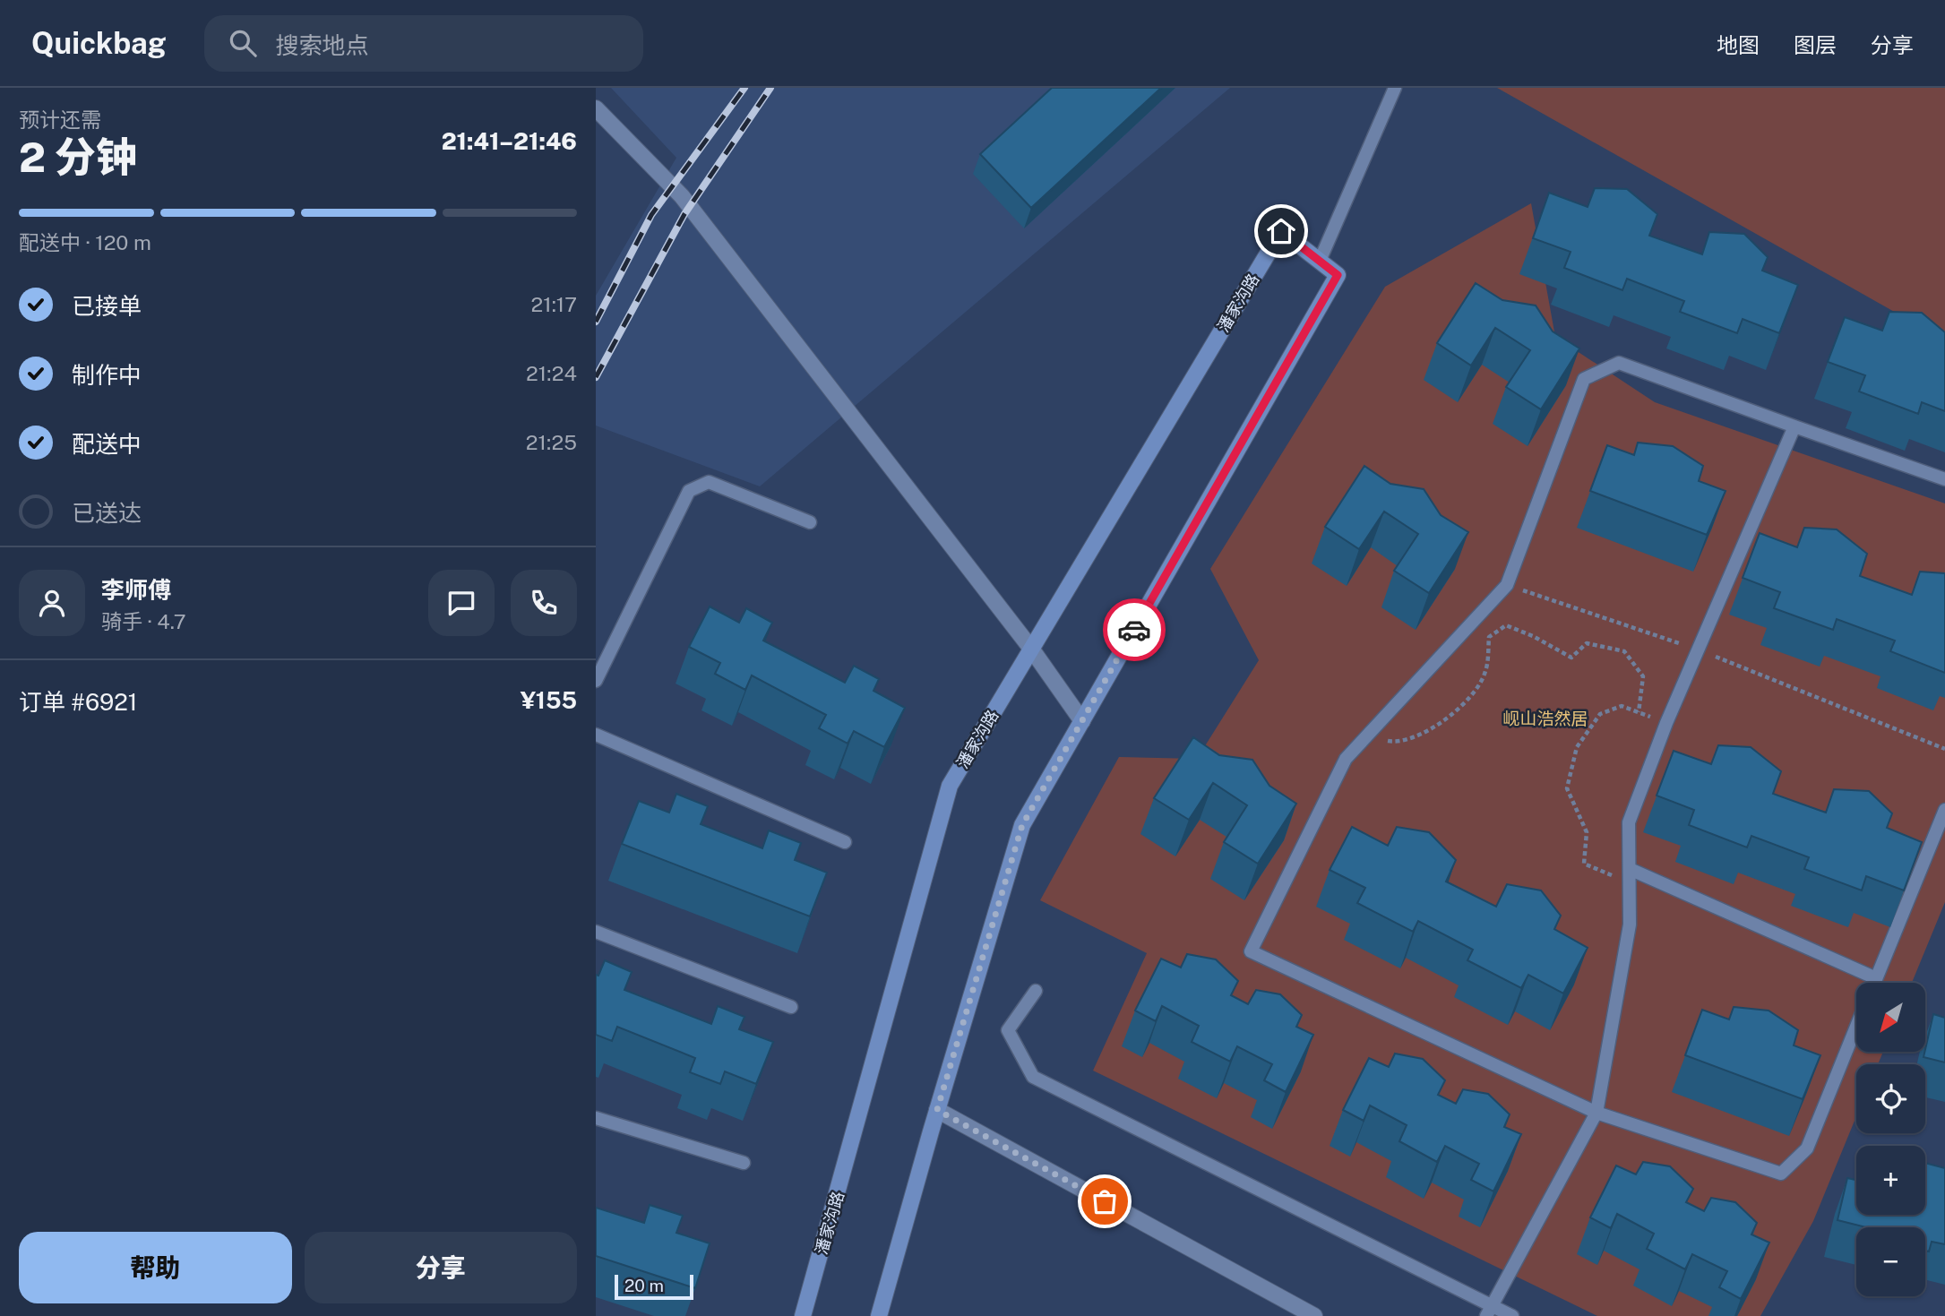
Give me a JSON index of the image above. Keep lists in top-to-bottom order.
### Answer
{
  "streets": {
    "street": ["潘家沟路"]
  },
  "districts": ["岘山浩然居"],
  "scale_bar": "20 m",
  "north": "bottom left",
  "page": {
    "header": "Quickbag",
    "search": "搜索地点",
    "nav": ["地图", "图层", "分享"],
    "heading": ["2 分钟", "预计还需", "21:41–21:46"],
    "panel": [
      "李师傅",
      "骑手 · 4.7",
      "订单 #6921",
      "¥155"
    ],
    "bar": "配送中 · 120 m",
    "list": [
      ["已接单", "21:17"],
      ["制作中", "21:24"],
      ["配送中", "21:25"],
      "已送达"
    ],
    "map_buttons": ["+", "−"],
    "buttons": ["帮助", "分享"],
    "scale": "20 m"
  }
}
